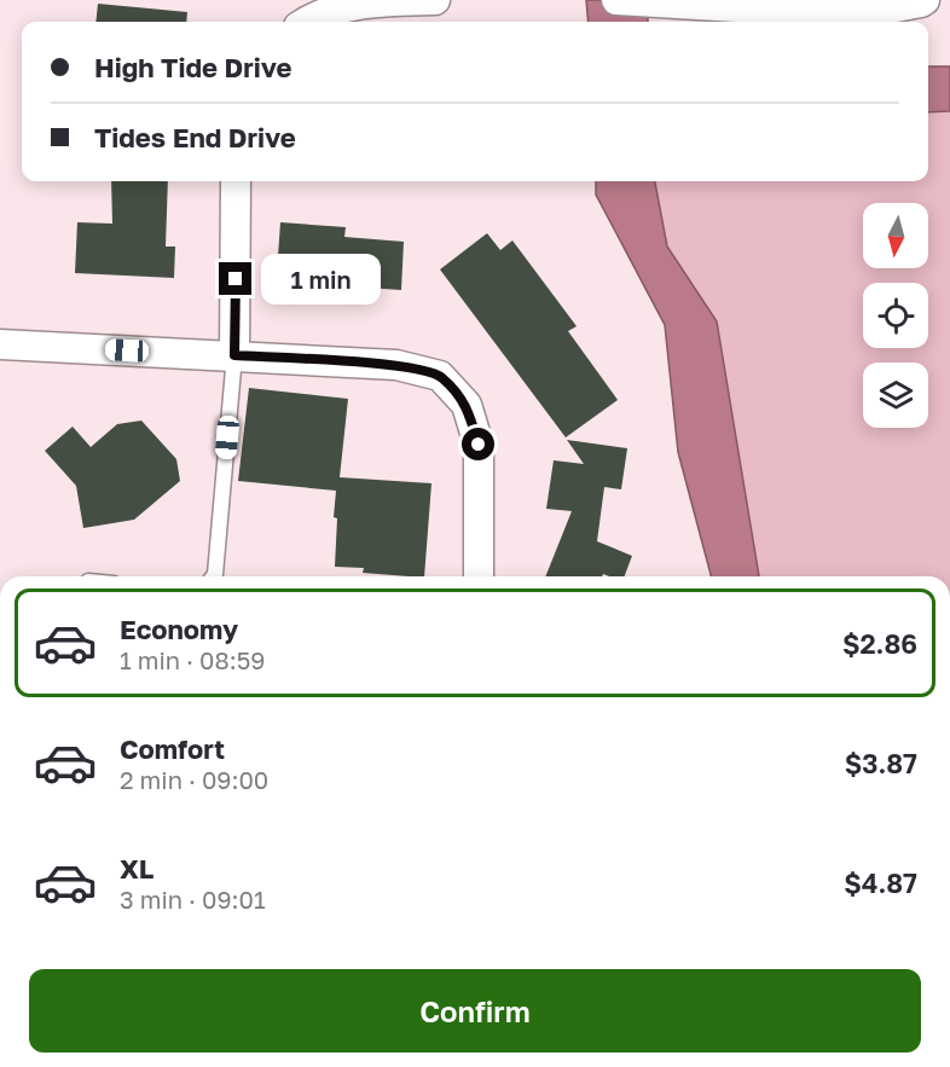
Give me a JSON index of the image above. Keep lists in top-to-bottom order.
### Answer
{
  "north": "bottom",
  "page": {
    "banner": ["High Tide Drive", "Tides End Drive"],
    "bubble": "1 min",
    "list": [
      {
        "name": "Economy",
        "note": "1 min · 08:59",
        "value": "$2.86"
      },
      {
        "name": "Comfort",
        "note": "2 min · 09:00",
        "value": "$3.87"
      },
      {
        "name": "XL",
        "note": "3 min · 09:01",
        "value": "$4.87"
      }
    ],
    "buttons": "Confirm"
  }
}
